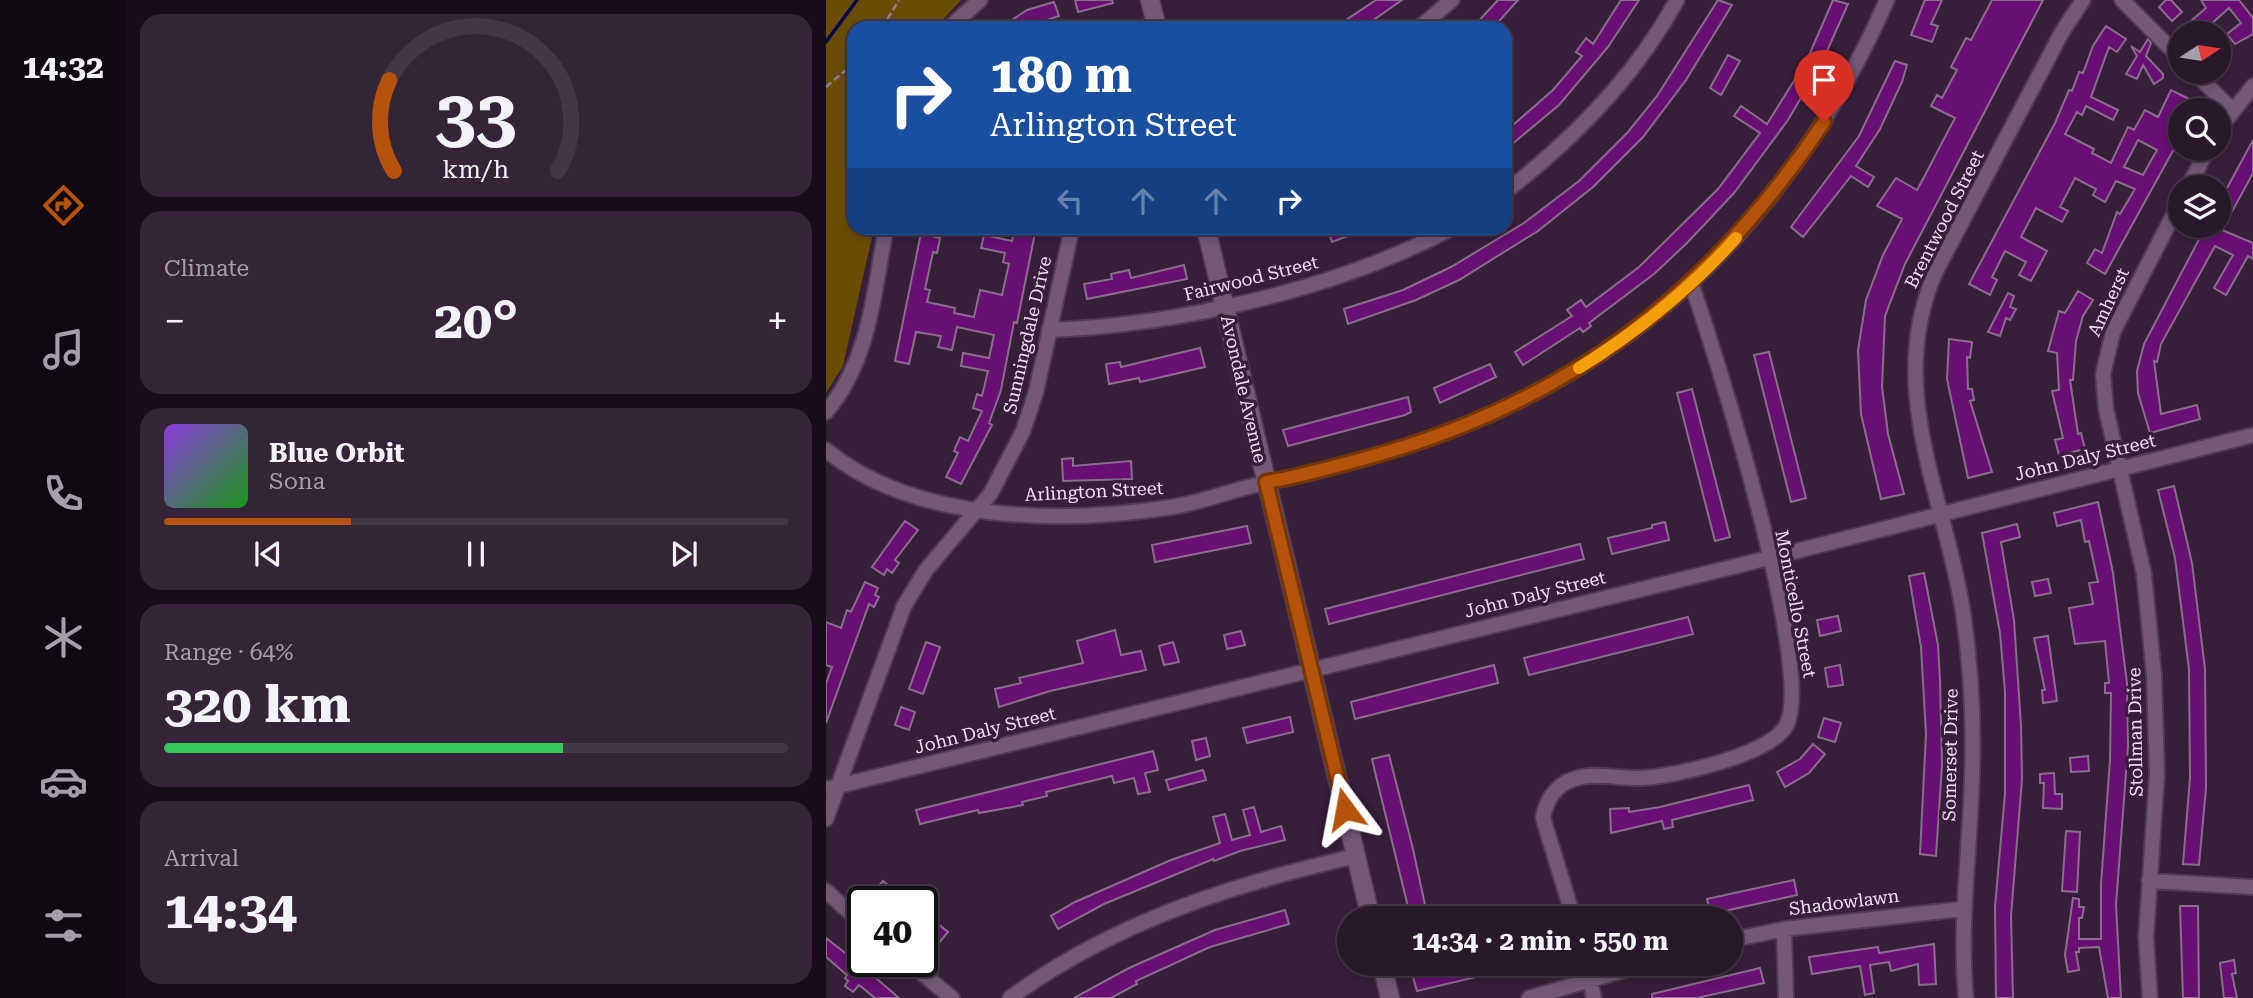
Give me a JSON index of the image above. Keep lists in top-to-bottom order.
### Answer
{
  "streets": {
    "street": [
      "Brentwood Street",
      "Fairwood Street",
      "Amherst",
      "Sunningdale Drive",
      "Avondale Avenue",
      "John Daly Street",
      "Arlington Street",
      "Monticello Street",
      "Stollman Drive",
      "Somerset Drive",
      "Shadowlawn"
    ]
  },
  "crossings": [
    ["Brentwood Street", "John Daly Street"],
    ["Brentwood Street", "Somerset Drive"],
    ["Fairwood Street", "Sunningdale Drive"],
    ["Fairwood Street", "Avondale Avenue"],
    ["Amherst", "John Daly Street"],
    ["Amherst", "Stollman Drive"],
    ["Sunningdale Drive", "John Daly Street"],
    ["Sunningdale Drive", "Arlington Street"],
    ["Avondale Avenue", "John Daly Street"],
    ["Avondale Avenue", "Arlington Street"],
    ["John Daly Street", "Monticello Street"],
    ["John Daly Street", "Stollman Drive"],
    ["John Daly Street", "Somerset Drive"],
    ["Arlington Street", "Monticello Street"],
    ["Somerset Drive", "Shadowlawn"]
  ],
  "north": "right",
  "page": {
    "tabs": "14:32",
    "turn": ["180 m", "Arlington Street"],
    "tile": [
      "Climate",
      ["Range · 64%", "320 km"],
      ["Arrival", "14:34"]
    ],
    "heat": ["−", "20°", "+"],
    "song": ["Blue Orbit", "Sona"],
    "limit": "40",
    "trip": "14:34 · 2 min · 550 m",
    "gauge": ["33", "km/h"]
  }
}
